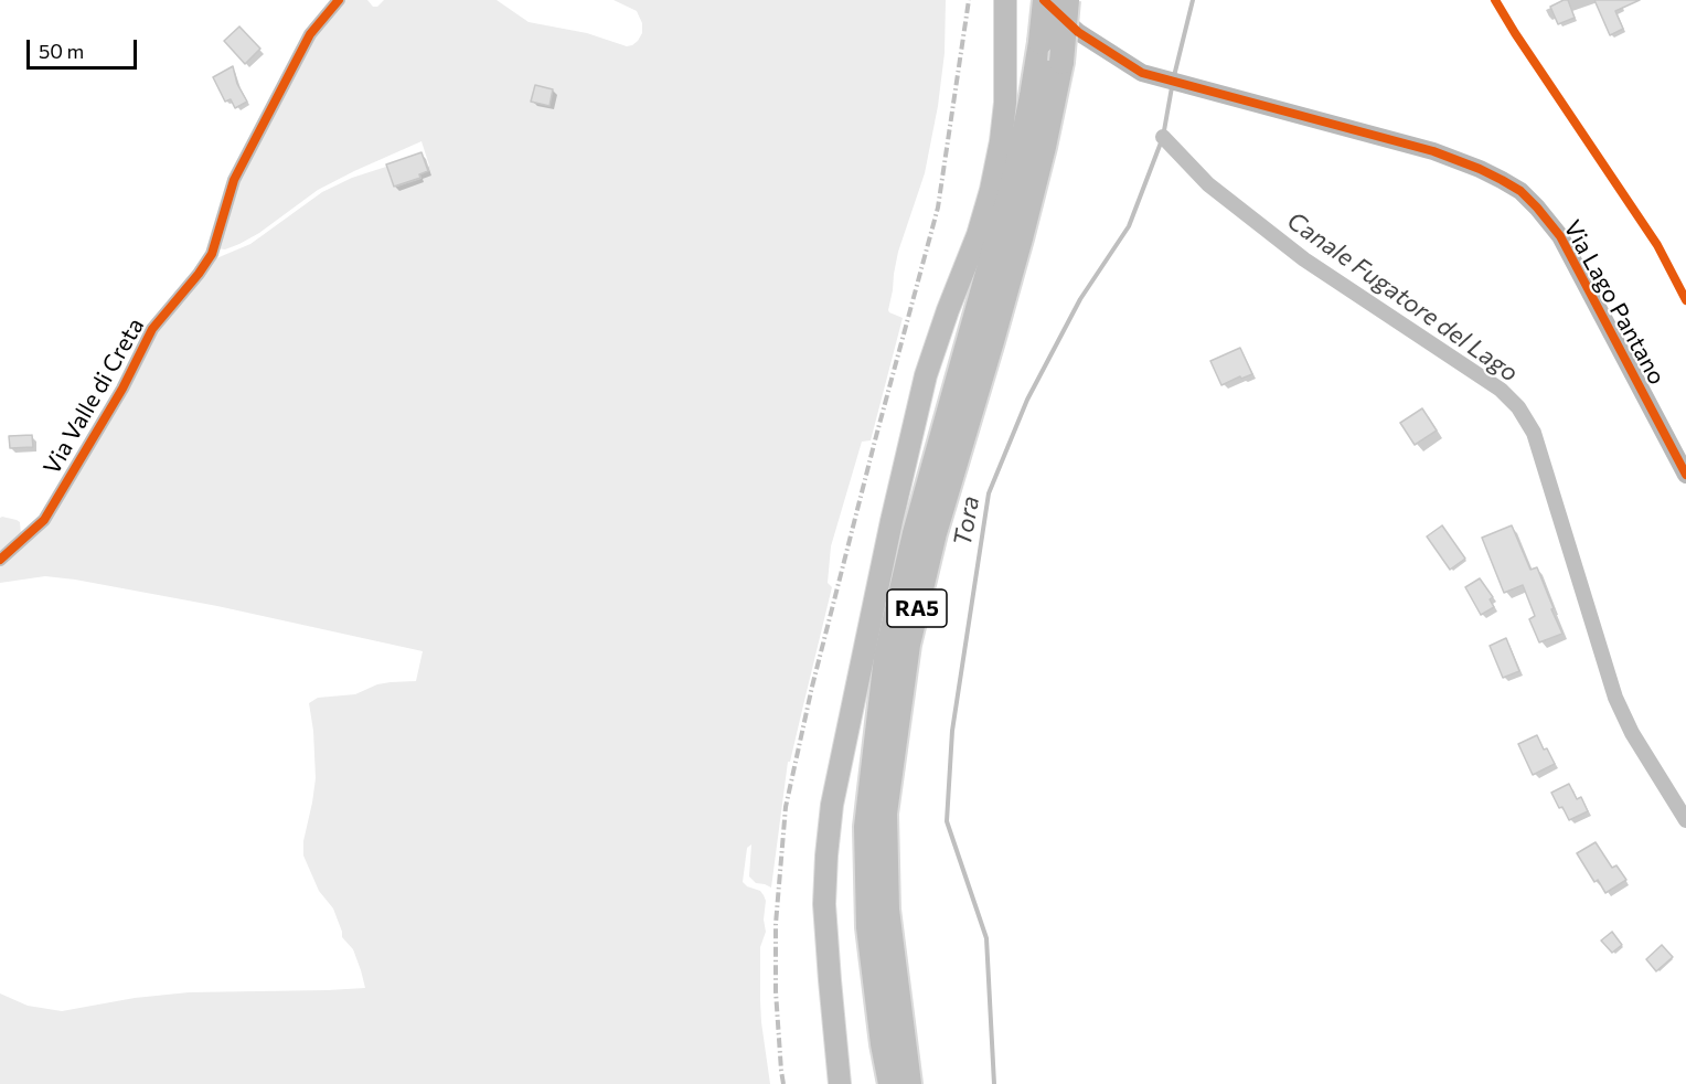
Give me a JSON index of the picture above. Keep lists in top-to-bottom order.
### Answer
{
  "streets": {
    "highway": ["RA5"],
    "street": ["Via Lago Pantano", "Via Valle di Creta"]
  },
  "crossings": [
    ["Via Lago Pantano", "RA5"]
  ],
  "water": ["Canale Fugatore del Lago", "Tora"],
  "scale_bar": "50 m"
}
